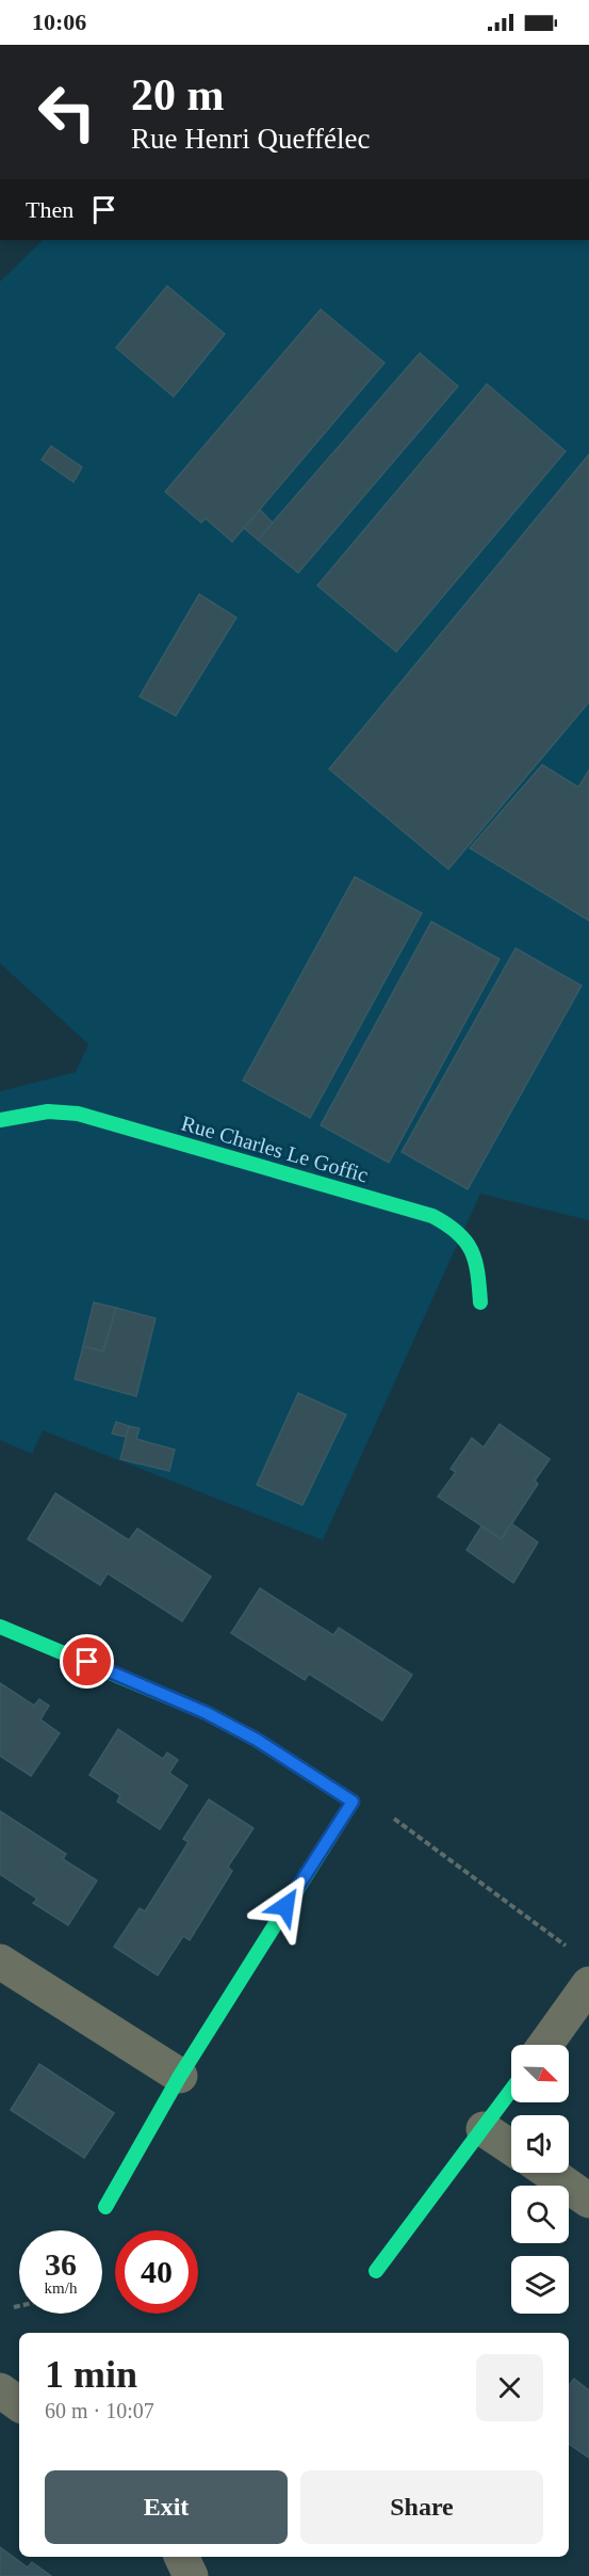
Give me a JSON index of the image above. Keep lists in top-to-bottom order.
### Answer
{
  "streets": {
    "street": ["Rue Charles Le Goffic"]
  },
  "north": "bottom right",
  "page": {
    "status": "10:06",
    "turn": ["20 m", "Rue Henri Queffélec"],
    "then": "Then",
    "speed": "36 km/h",
    "limit": "40",
    "heading": ["1 min", "60 m · 10:07"],
    "buttons": ["Exit", "Share"]
  }
}
